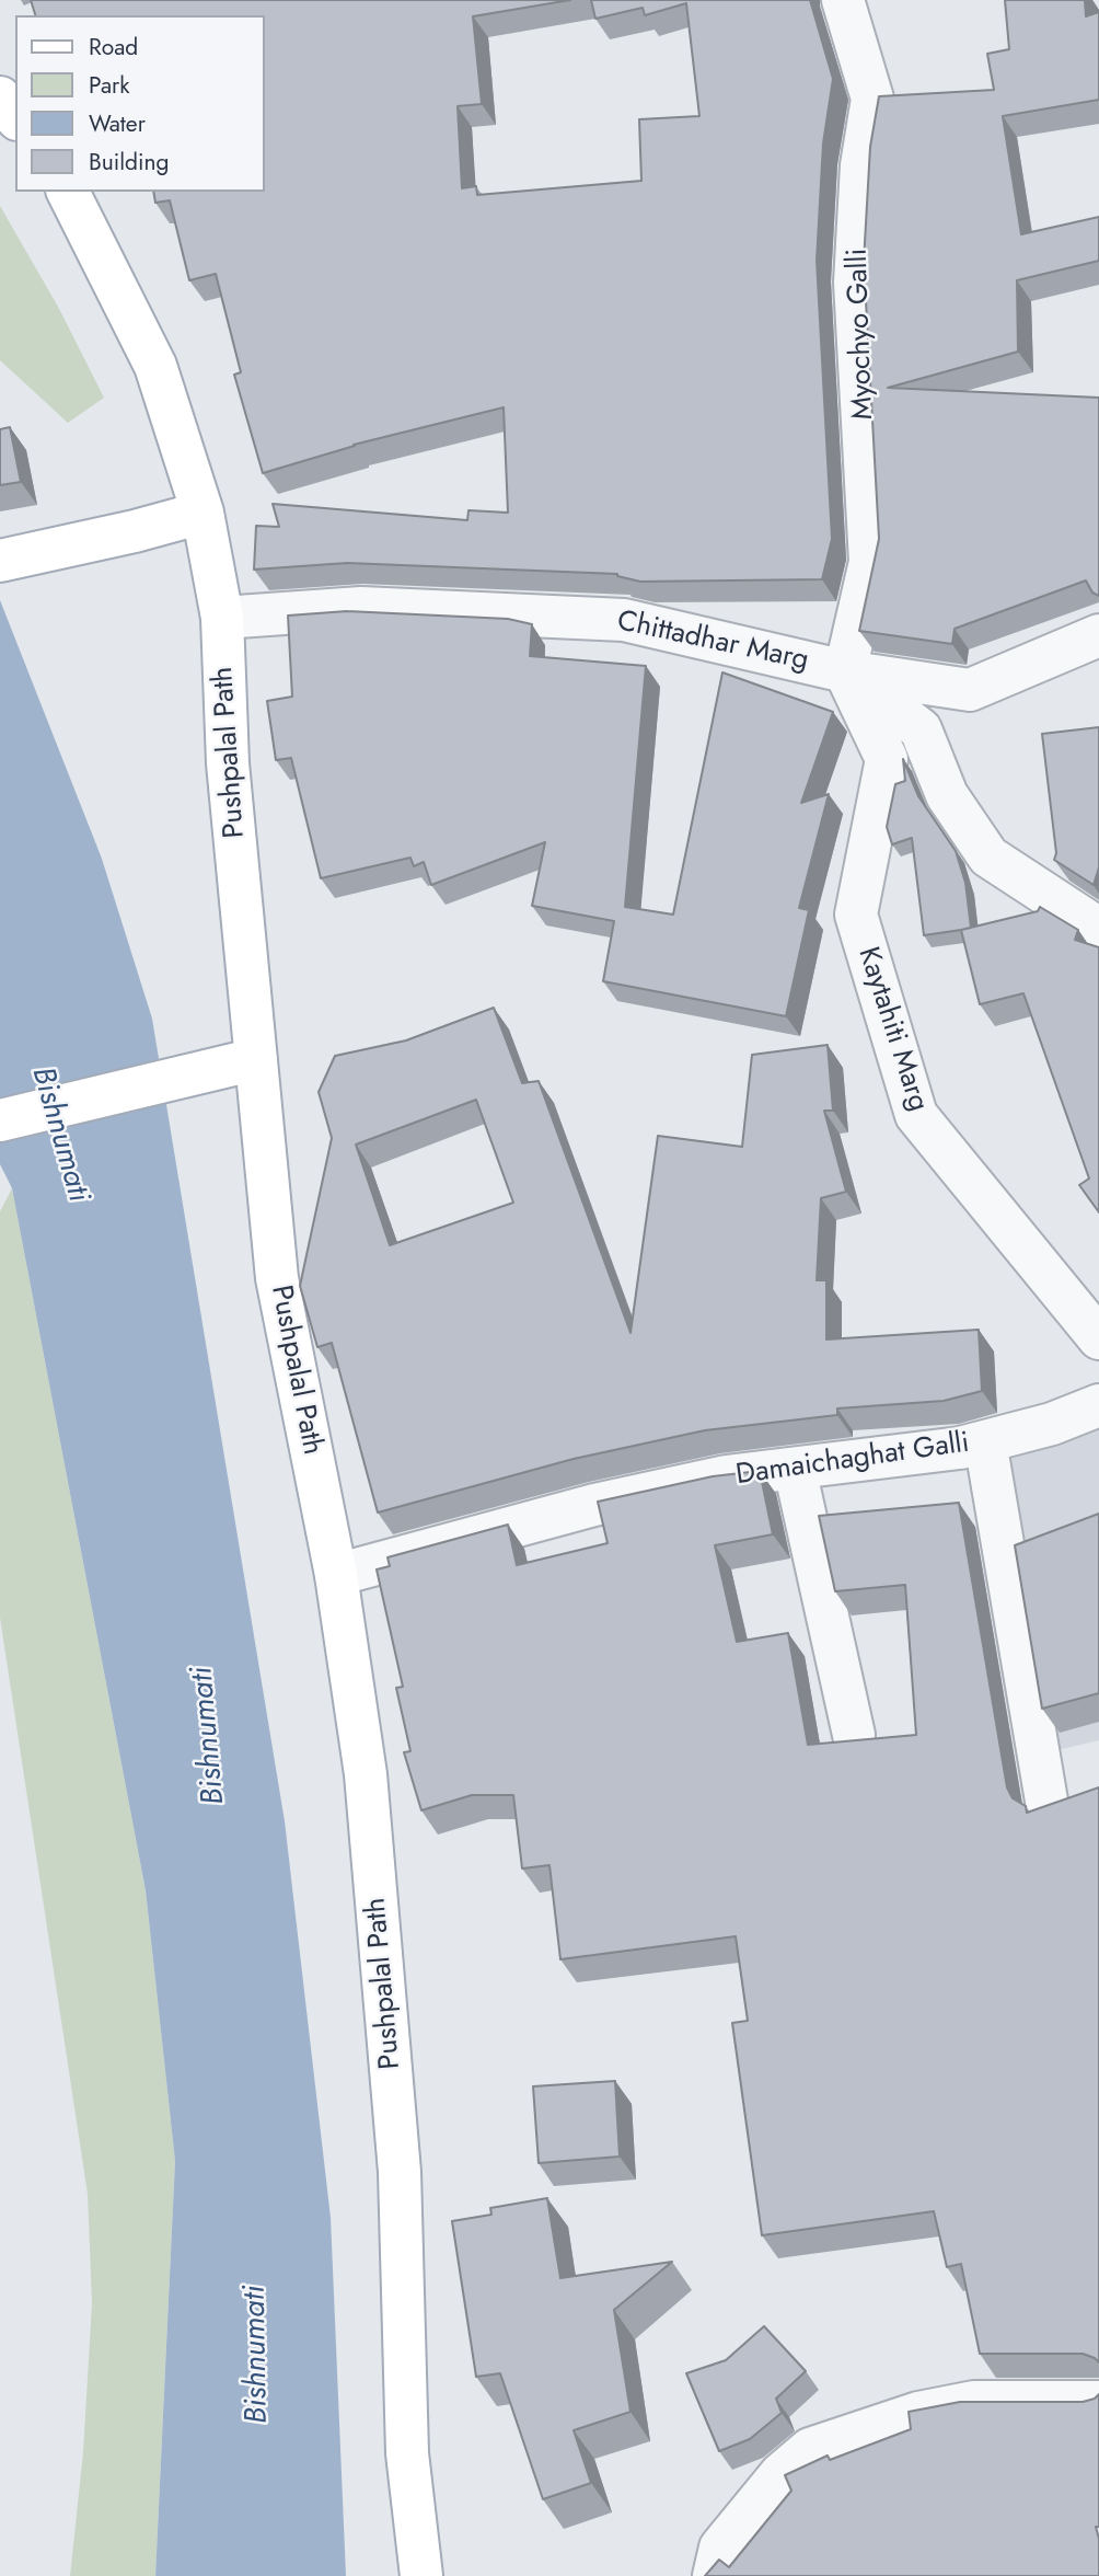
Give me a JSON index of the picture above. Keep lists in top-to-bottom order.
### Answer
{
  "streets": {
    "main road": ["Pushpalal Path"],
    "street": [
      "Myochyo Galli",
      "Chittadhar Marg",
      "Kaytahiti Marg",
      "Damaichaghat Galli"
    ]
  },
  "crossings": [
    ["Myochyo Galli", "Chittadhar Marg"],
    ["Myochyo Galli", "Kaytahiti Marg"],
    ["Chittadhar Marg", "Pushpalal Path"],
    ["Chittadhar Marg", "Kaytahiti Marg"],
    ["Pushpalal Path", "Damaichaghat Galli"]
  ],
  "water": ["Bishnumati"],
  "legend": [
    "Road",
    "Park",
    "Water",
    "Building"
  ]
}
